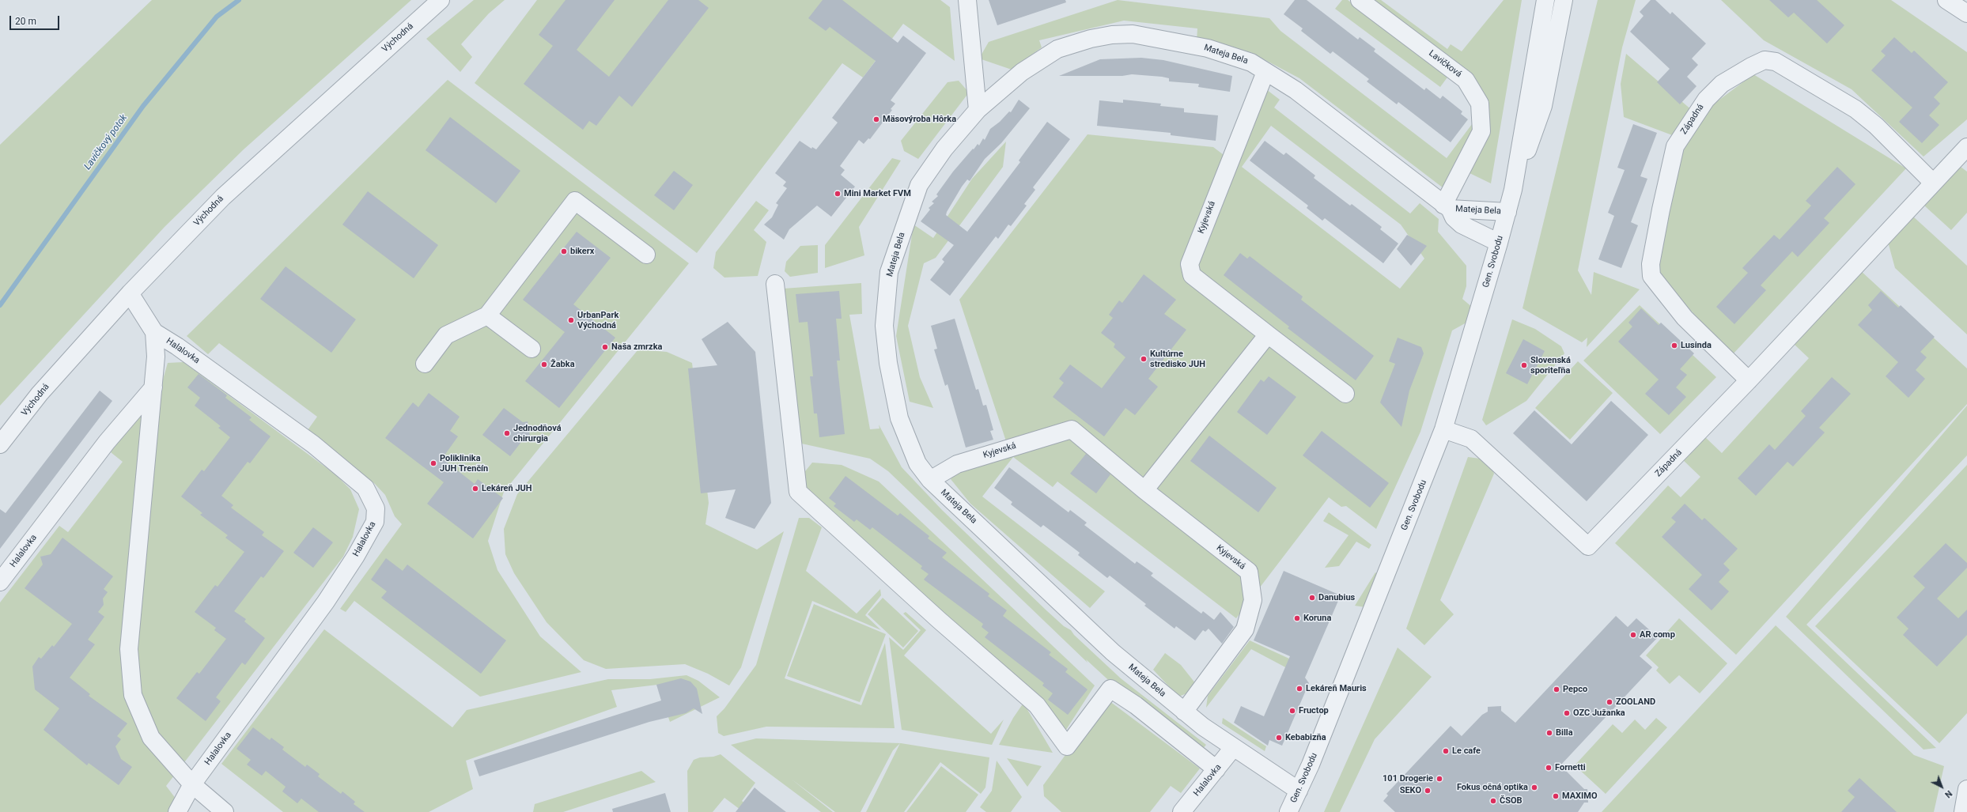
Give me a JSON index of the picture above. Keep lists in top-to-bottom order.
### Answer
{
  "streets": {
    "street": [
      "Východná",
      "Mateja Bela",
      "Lavičková",
      "Západná",
      "Kyjevská",
      "Gen. Svobodu",
      "Halalovka"
    ]
  },
  "crossings": [
    ["Východná", "Halalovka"],
    ["Mateja Bela", "Lavičková"],
    ["Mateja Bela", "Kyjevská"],
    ["Mateja Bela", "Gen. Svobodu"],
    ["Mateja Bela", "Halalovka"],
    ["Západná", "Gen. Svobodu"]
  ],
  "water": ["Lavičkový potok"],
  "places": [
    "Mäsovýroba Hôrka",
    "Mini Market FVM",
    "bikerx",
    "UrbanPark Východná",
    "Lusinda",
    "Naša zmrzka",
    "Kultúrne stredisko JUH",
    "Žabka",
    "Slovenská sporiteľňa",
    "Jednodňová chirurgia",
    "Poliklinika JUH Trenčín",
    "Lekáreň JUH",
    "Danubius",
    "Koruna",
    "AR comp",
    "Lekáreň Mauris",
    "Pepco",
    "ZOOLAND",
    "Fructop",
    "OZC Južanka",
    "Billa",
    "Kebabizňa",
    "Le cafe",
    "Fornetti",
    "101 Drogerie",
    "Fokus očná optika",
    "SEKO",
    "MAXIMO",
    "ČSOB"
  ],
  "scale_bar": "20 m",
  "north": "bottom right"
}
